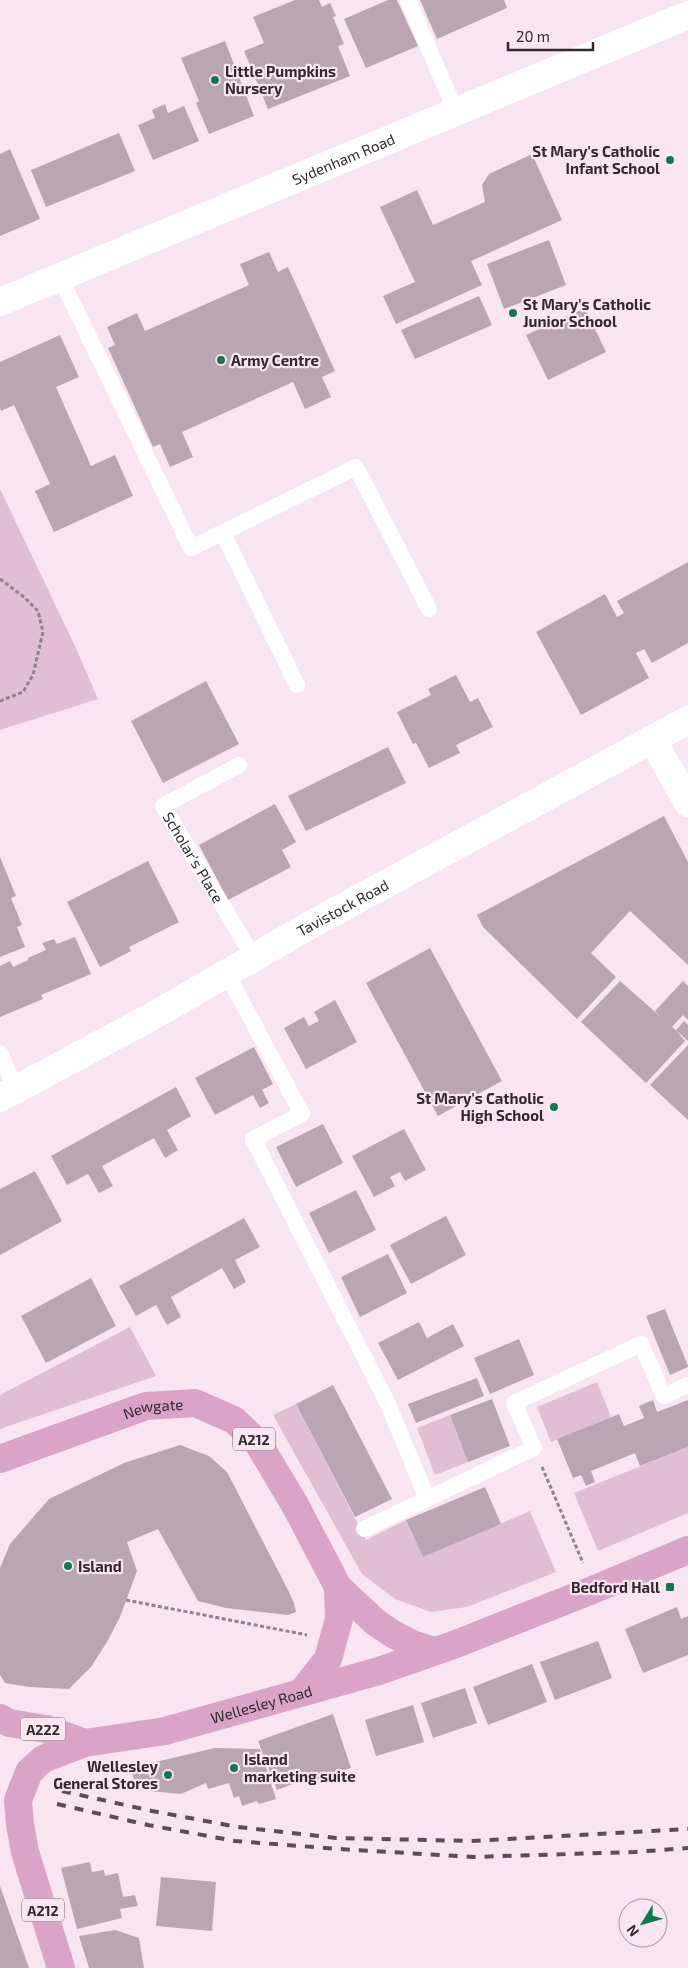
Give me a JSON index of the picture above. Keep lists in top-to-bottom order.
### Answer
{
  "streets": {
    "main road": [
      "Newgate",
      "A212",
      "Wellesley Road",
      "A222"
    ],
    "street": ["Sydenham Road", "Tavistock Road"],
    "lane": ["Scholar's Place"]
  },
  "crossings": [
    ["Scholar's Place", "Tavistock Road"],
    ["Newgate", "A212"],
    ["A212", "Wellesley Road"],
    ["Wellesley Road", "A222"]
  ],
  "places": {
    "other": [
      "Little Pumpkins Nursery",
      "St Mary's Catholic Infant School",
      "St Mary's Catholic Junior School",
      "Army Centre",
      "St Mary's Catholic High School",
      "Island",
      "Island marketing suite",
      "Wellesley General Stores"
    ],
    "transit": ["Bedford Hall"]
  },
  "scale_bar": "20 m",
  "north": "bottom left"
}
